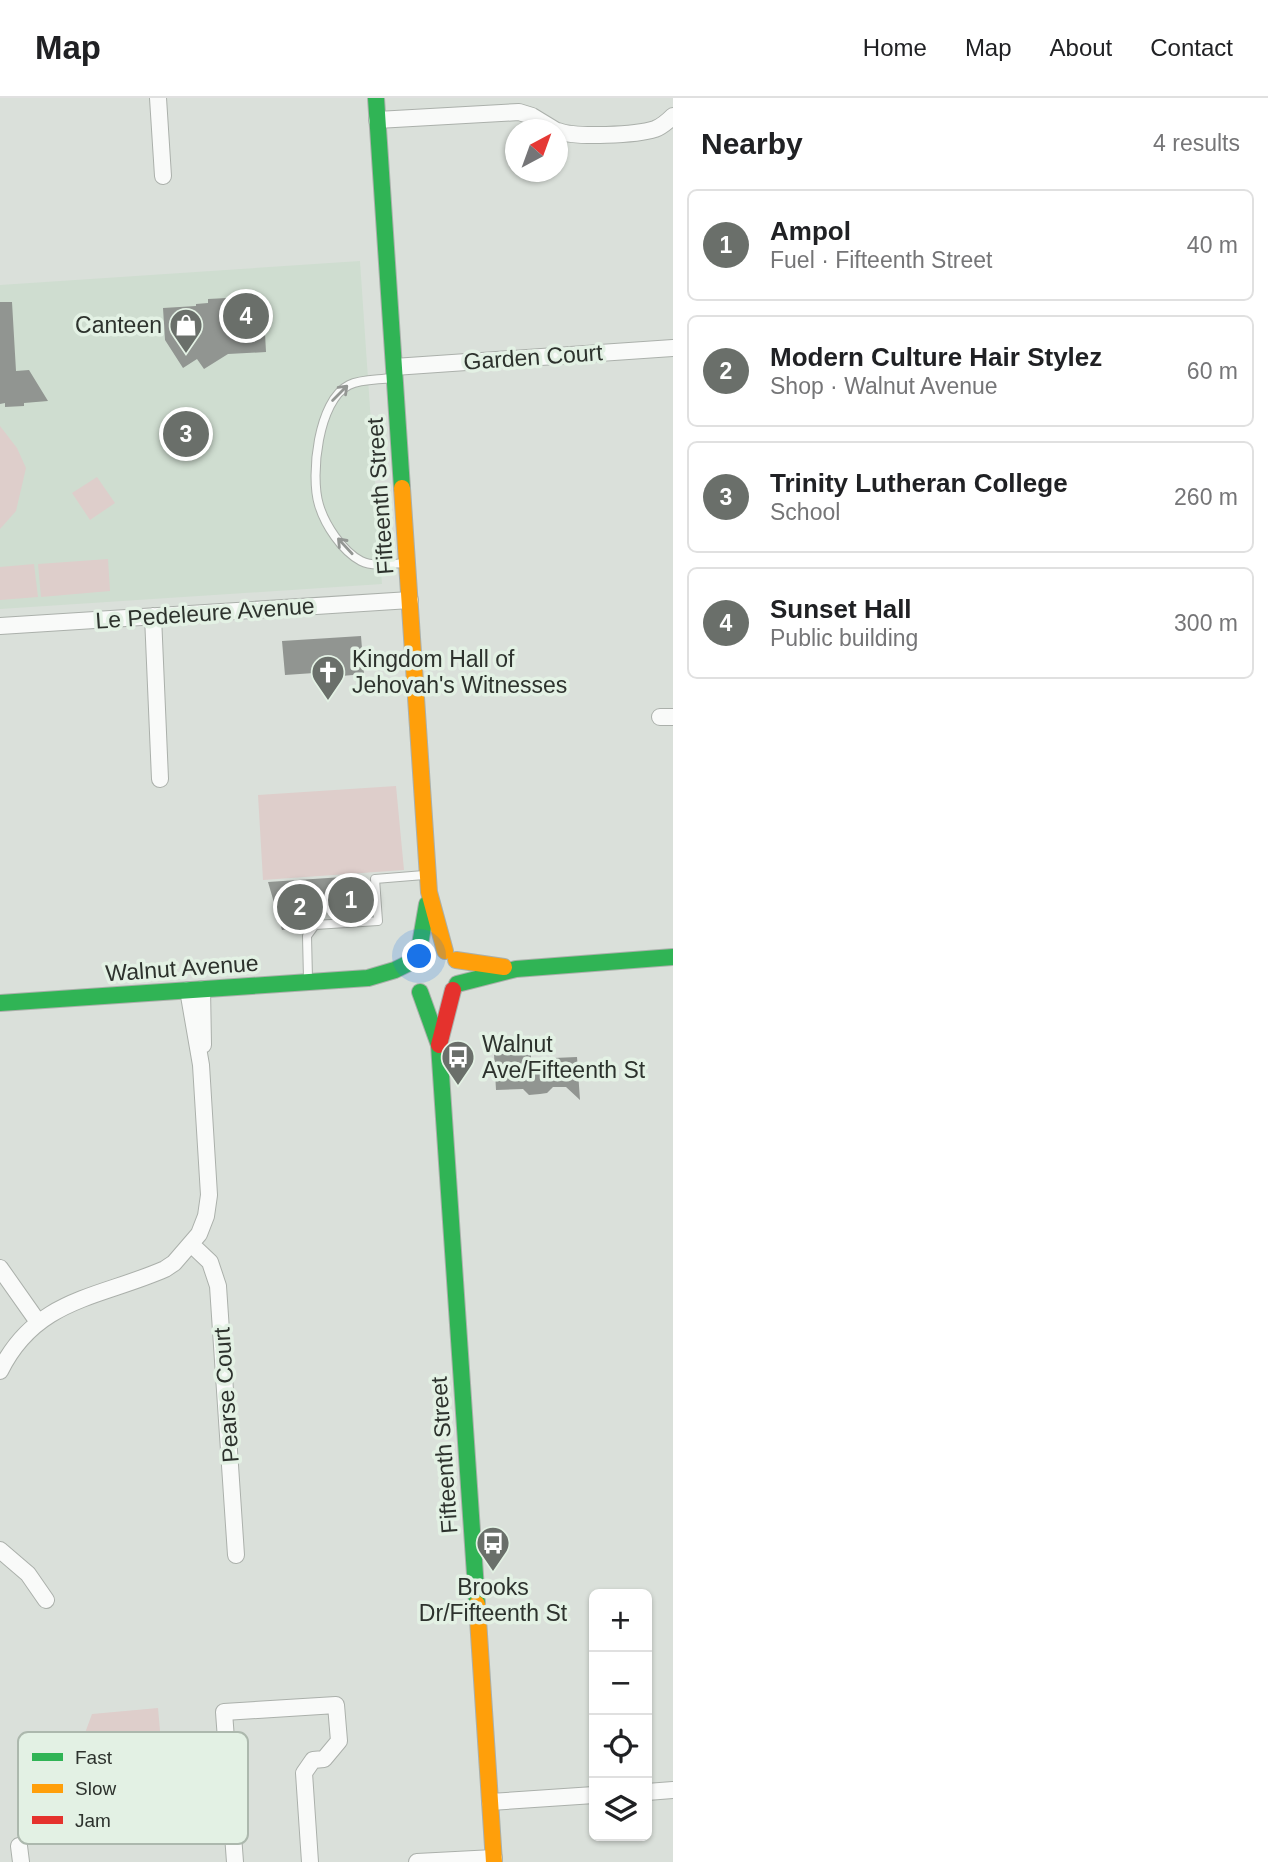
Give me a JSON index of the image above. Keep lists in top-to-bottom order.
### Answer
{
  "streets": {
    "street": [
      "Garden Court",
      "Fifteenth Street",
      "Le Pedeleure Avenue",
      "Walnut Avenue",
      "Pearse Court"
    ]
  },
  "crossings": [
    ["Garden Court", "Fifteenth Street"],
    ["Fifteenth Street", "Le Pedeleure Avenue"],
    ["Fifteenth Street", "Walnut Avenue"]
  ],
  "places": {
    "shop": ["Canteen"],
    "church": ["Kingdom Hall of Jehovah's Witnesses"],
    "bus stop": ["Walnut Ave/Fifteenth St", "Brooks Dr/Fifteenth St"]
  },
  "legend": ["Fast", "Slow", "Jam"],
  "north": "top right",
  "page": {
    "header": "Map",
    "nav": [
      "Home",
      "Map",
      "About",
      "Contact"
    ],
    "heading": ["Nearby", "4 results"],
    "list": [
      {
        "mark": "1",
        "name": "Ampol",
        "note": "Fuel · Fifteenth Street",
        "value": "40 m"
      },
      {
        "mark": "2",
        "name": "Modern Culture Hair Stylez",
        "note": "Shop · Walnut Avenue",
        "value": "60 m"
      },
      {
        "mark": "3",
        "name": "Trinity Lutheran College",
        "note": "School",
        "value": "260 m"
      },
      {
        "mark": "4",
        "name": "Sunset Hall",
        "note": "Public building",
        "value": "300 m"
      }
    ],
    "pins": [
      "4",
      "3",
      "1",
      "2"
    ],
    "map_buttons": ["+", "−"]
  }
}
